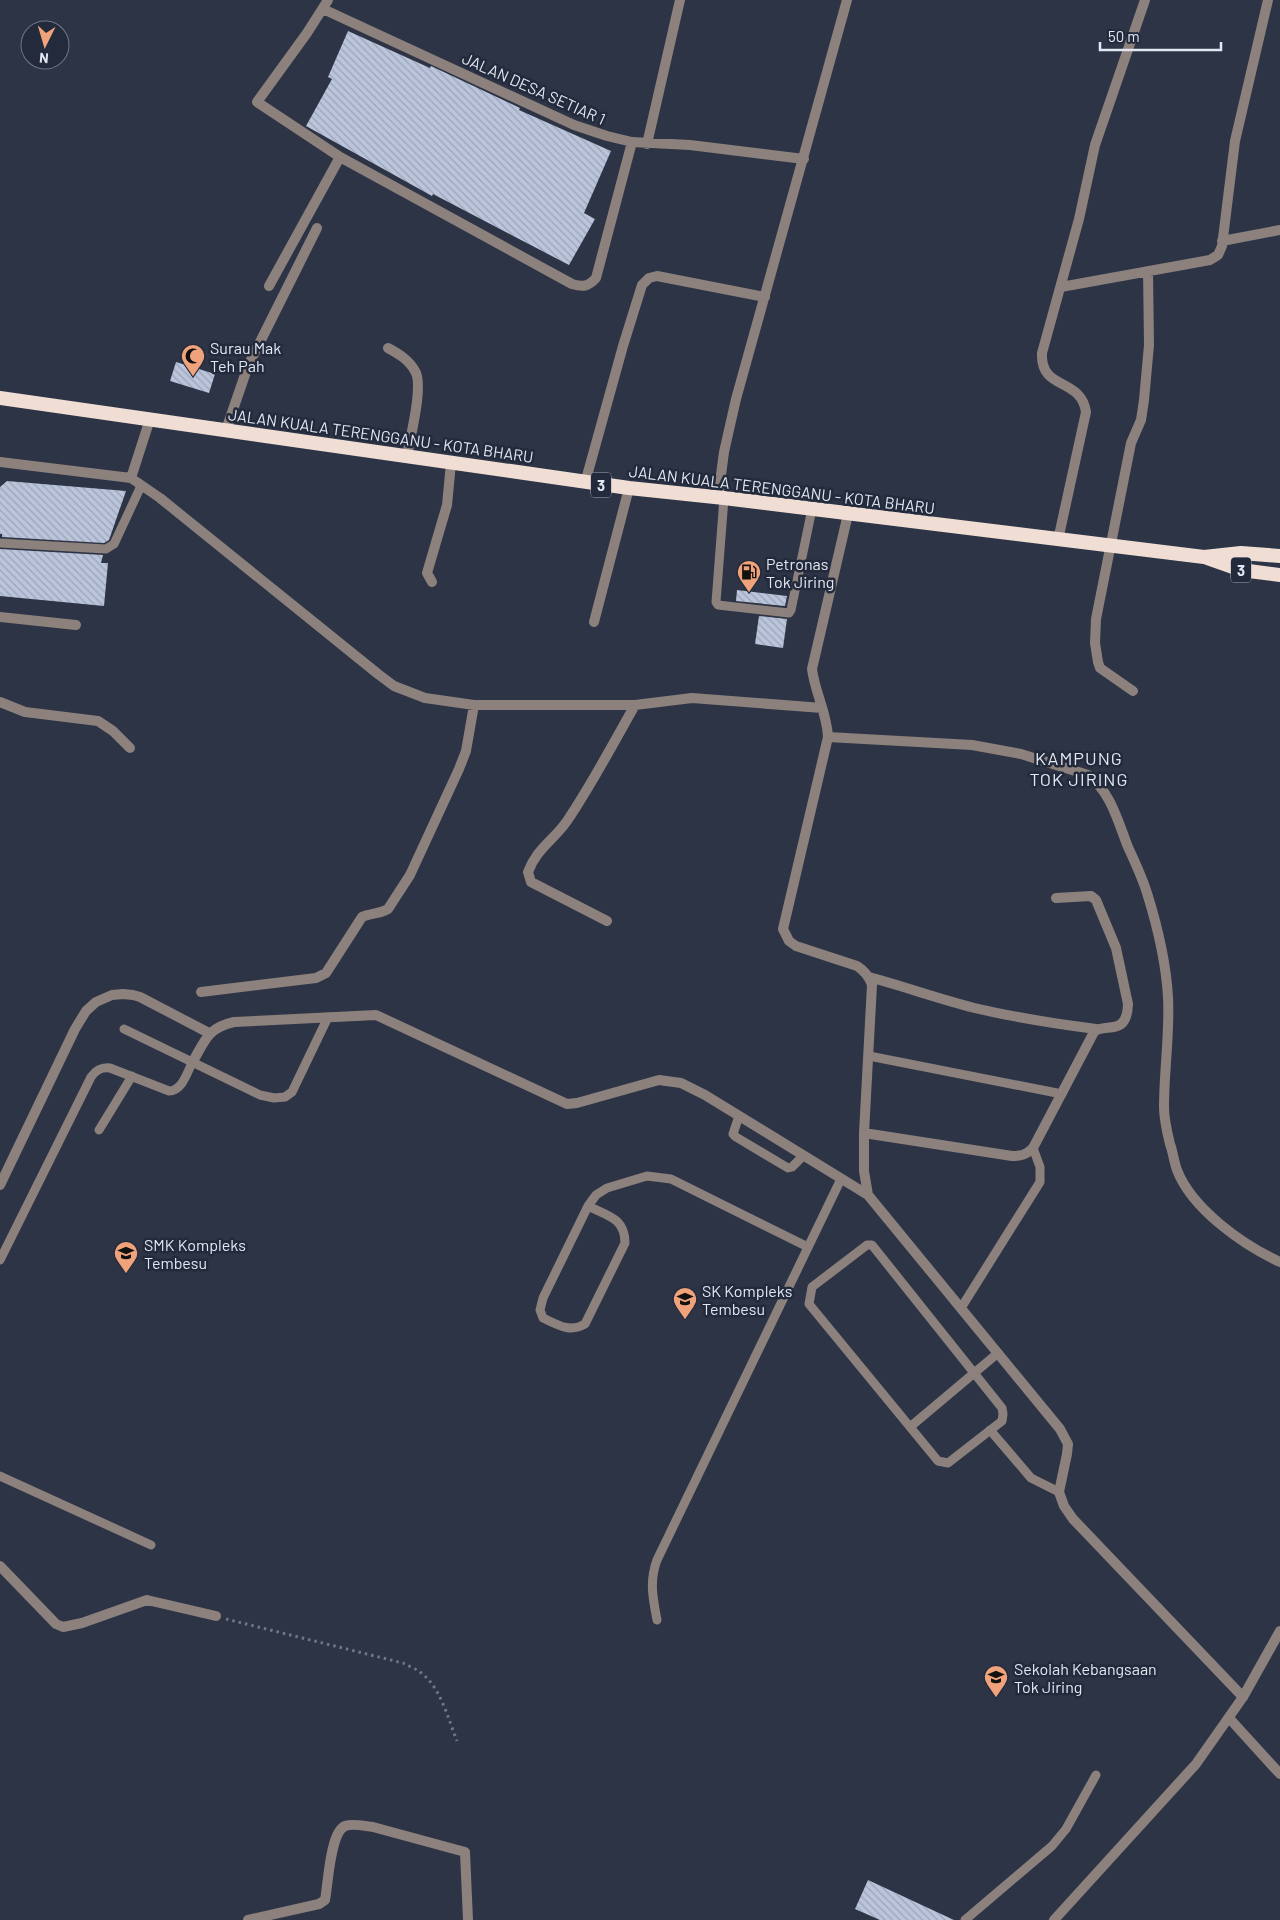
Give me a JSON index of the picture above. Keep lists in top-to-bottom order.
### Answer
{
  "streets": {
    "highway": ["JALAN KUALA TERENGGANU - KOTA BHARU", "3"],
    "street": ["JALAN DESA SETIAR 1"]
  },
  "crossings": [
    ["JALAN KUALA TERENGGANU - KOTA BHARU", "3"]
  ],
  "districts": ["KAMPUNG TOK JIRING"],
  "places": {
    "mosque": ["Surau Mak Teh Pah"],
    "fuel station": ["Petronas Tok Jiring"],
    "school or university": ["SMK Kompleks Tembesu", "SK Kompleks Tembesu", "Sekolah Kebangsaan Tok Jiring"]
  },
  "scale_bar": "50 m",
  "north": "bottom"
}
